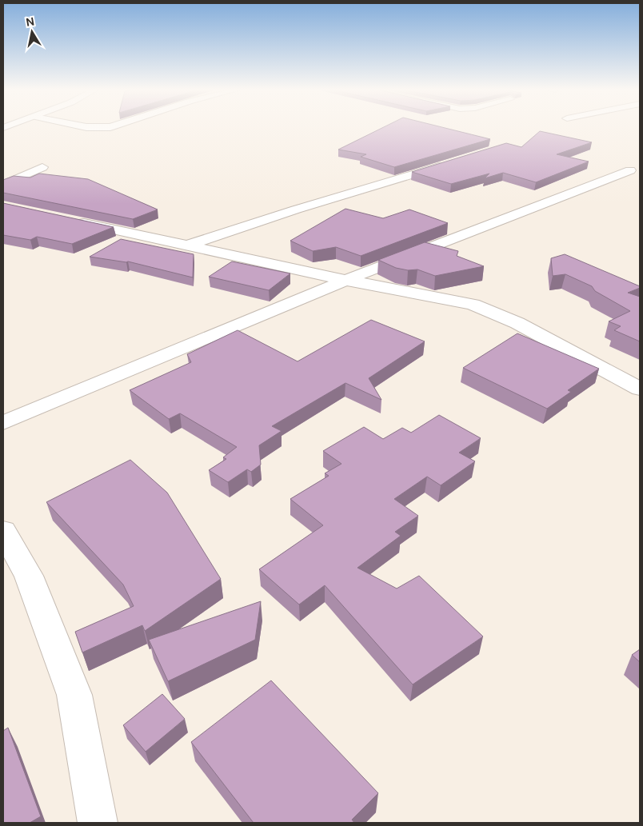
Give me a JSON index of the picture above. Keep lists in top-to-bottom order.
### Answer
{
  "north": "top"
}
